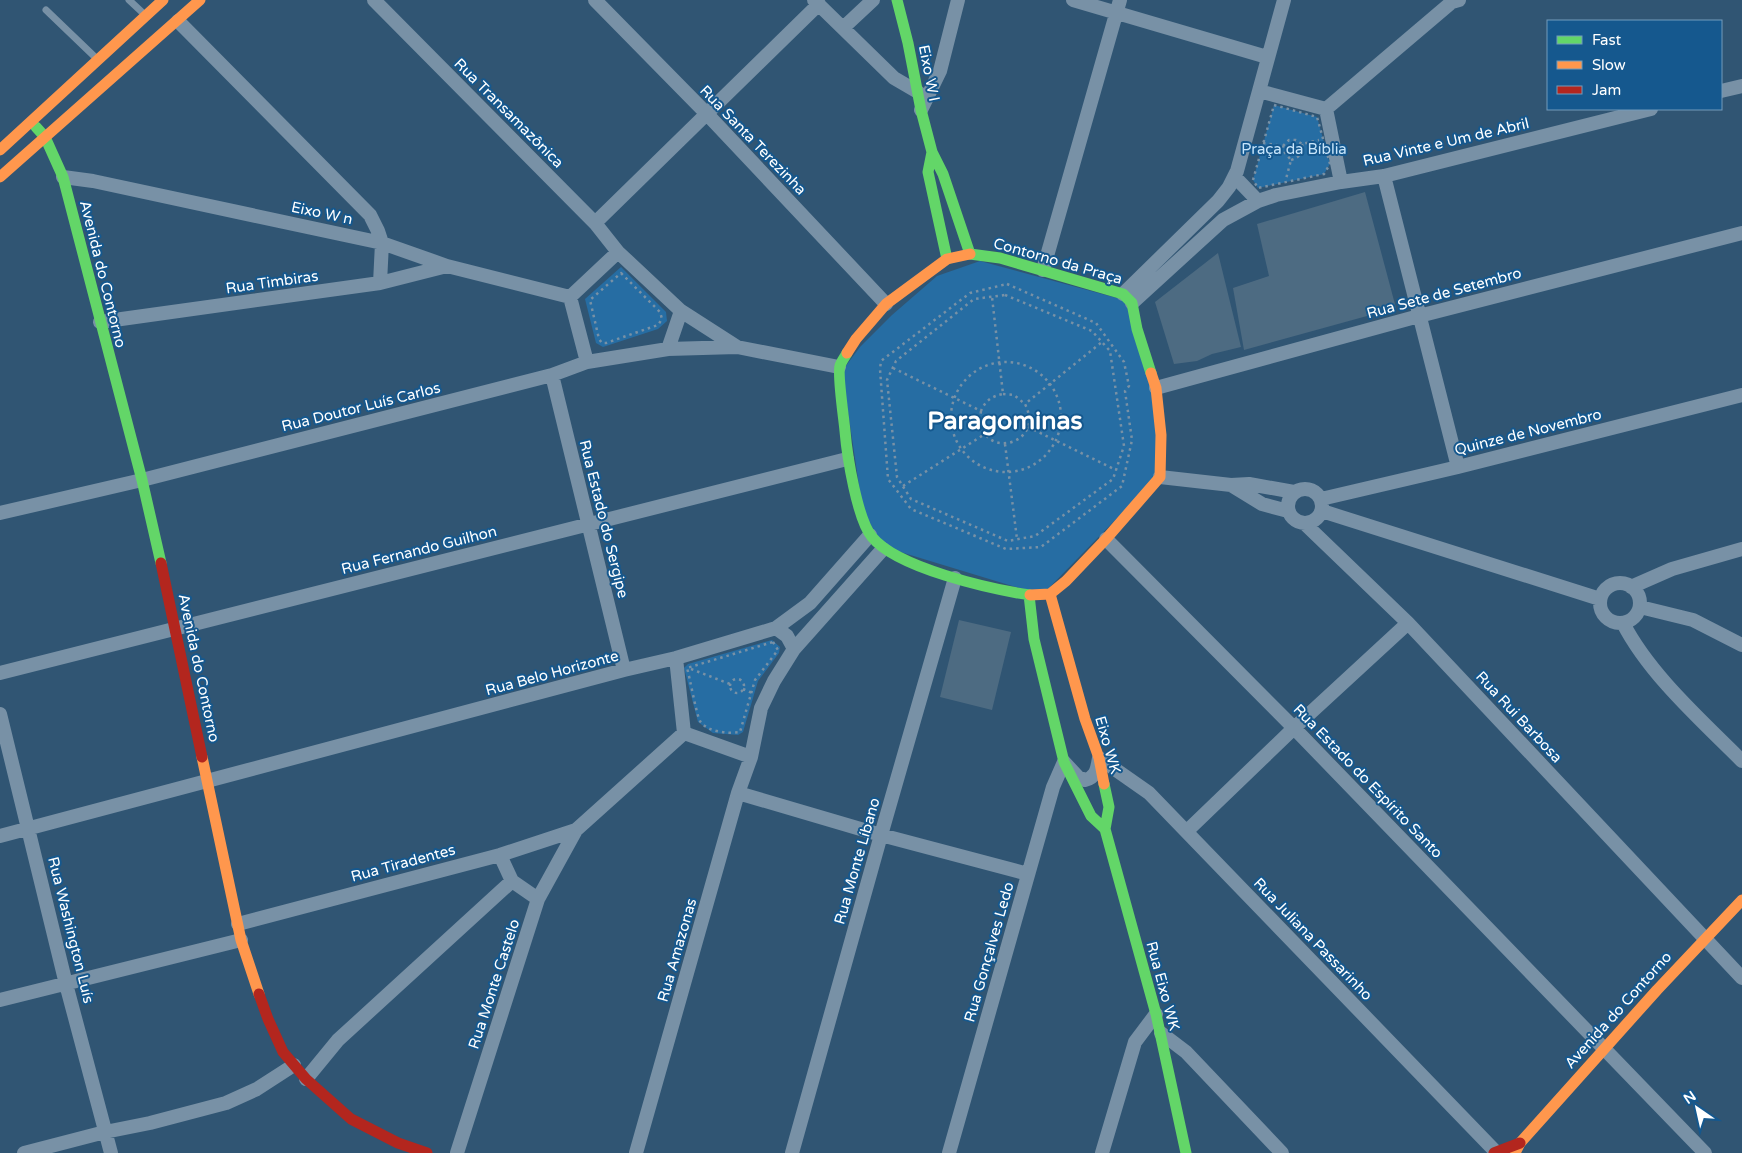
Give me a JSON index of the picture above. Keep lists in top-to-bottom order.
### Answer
{
  "streets": {
    "street": [
      "Eixo W l",
      "Rua Transamazônica",
      "Rua Santa Terezinha",
      "Rua Vinte e Um de Abril",
      "Eixo W n",
      "Contorno da Praça",
      "Avenida do Contorno",
      "Rua Timbiras",
      "Rua Sete de Setembro",
      "Rua Doutor Luís Carlos",
      "Quinze de Novembro",
      "Rua Estado do Sergipe",
      "Rua Fernando Guilhon",
      "Rua Belo Horizonte",
      "Rua Rui Barbosa",
      "Eixo WK",
      "Rua Estado do Espírito Santo",
      "Rua Monte Líbano",
      "Rua Tiradentes",
      "Rua Washington Luís",
      "Rua Juliana Passarinho",
      "Rua Amazonas",
      "Rua Gonçalves Ledo",
      "Rua Monte Castelo",
      "Rua Eixo WK"
    ]
  },
  "crossings": [
    ["Eixo W l", "Contorno da Praça"],
    ["Rua Transamazônica", "Rua Doutor Luís Carlos"],
    ["Rua Santa Terezinha", "Contorno da Praça"],
    ["Rua Vinte e Um de Abril", "Contorno da Praça"],
    ["Eixo W n", "Avenida do Contorno"],
    ["Eixo W n", "Rua Timbiras"],
    ["Contorno da Praça", "Rua Sete de Setembro"],
    ["Avenida do Contorno", "Rua Timbiras"],
    ["Avenida do Contorno", "Rua Doutor Luís Carlos"],
    ["Avenida do Contorno", "Rua Fernando Guilhon"],
    ["Avenida do Contorno", "Rua Belo Horizonte"],
    ["Avenida do Contorno", "Rua Rui Barbosa"],
    ["Avenida do Contorno", "Rua Estado do Espírito Santo"],
    ["Avenida do Contorno", "Rua Tiradentes"],
    ["Avenida do Contorno", "Rua Juliana Passarinho"],
    ["Rua Doutor Luís Carlos", "Rua Estado do Sergipe"],
    ["Quinze de Novembro", "Rua Rui Barbosa"],
    ["Rua Estado do Sergipe", "Rua Fernando Guilhon"],
    ["Rua Estado do Sergipe", "Rua Belo Horizonte"],
    ["Rua Belo Horizonte", "Rua Washington Luís"],
    ["Eixo WK", "Rua Juliana Passarinho"],
    ["Eixo WK", "Rua Eixo WK"],
    ["Rua Tiradentes", "Rua Monte Castelo"]
  ],
  "districts": ["Paragominas"],
  "parks": ["Praça da Bíblia"],
  "legend": ["Fast", "Slow", "Jam"],
  "north": "top left"
}
